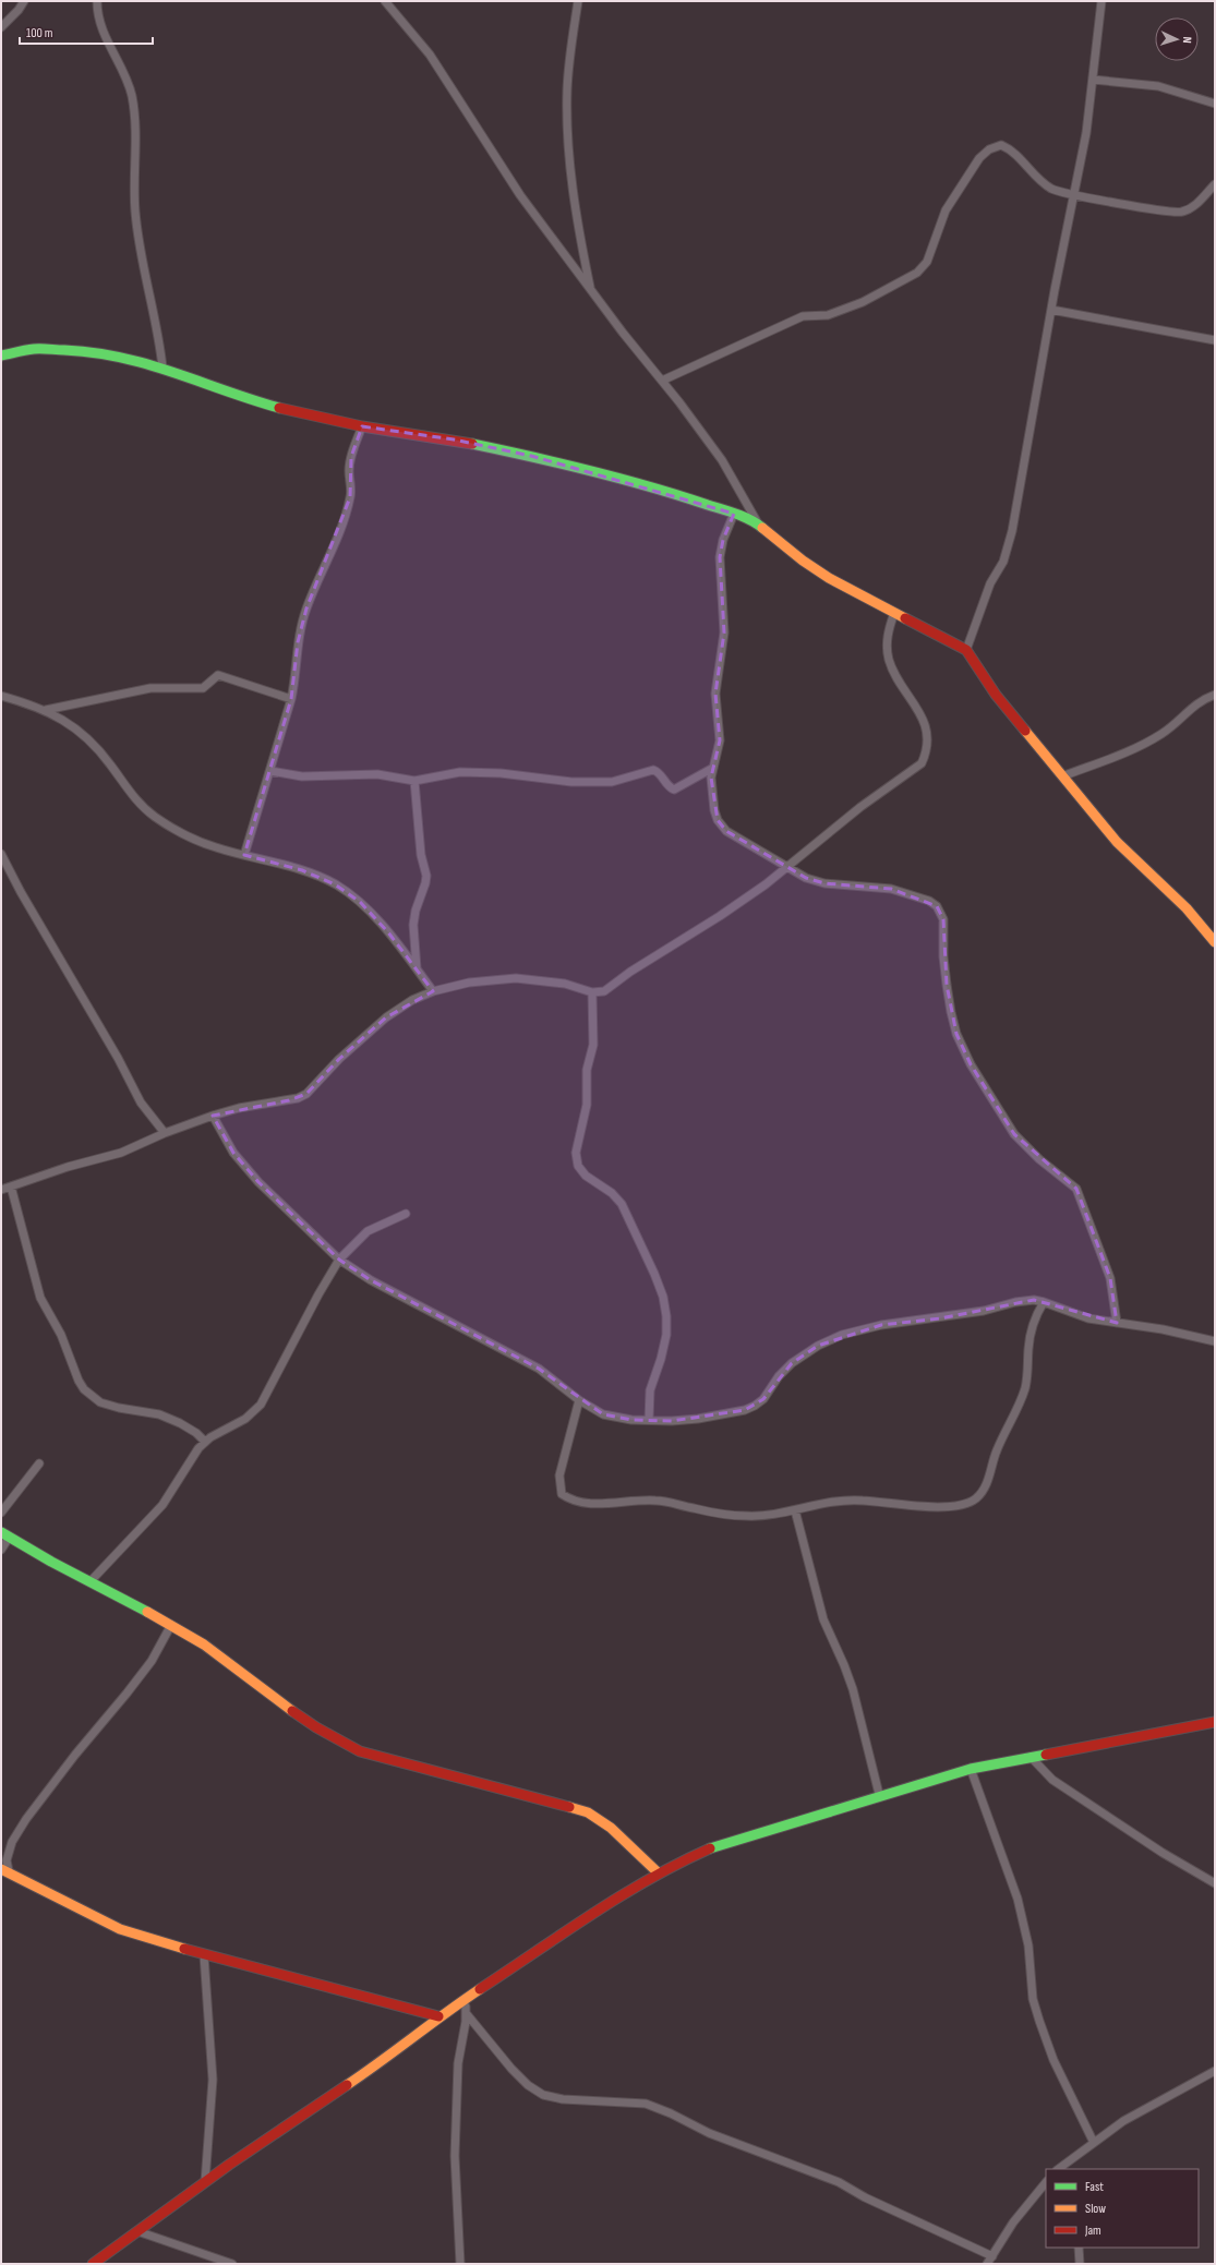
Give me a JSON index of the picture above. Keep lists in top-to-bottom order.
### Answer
{
  "legend": ["Fast", "Slow", "Jam"],
  "scale_bar": "100 m",
  "north": "right"
}
